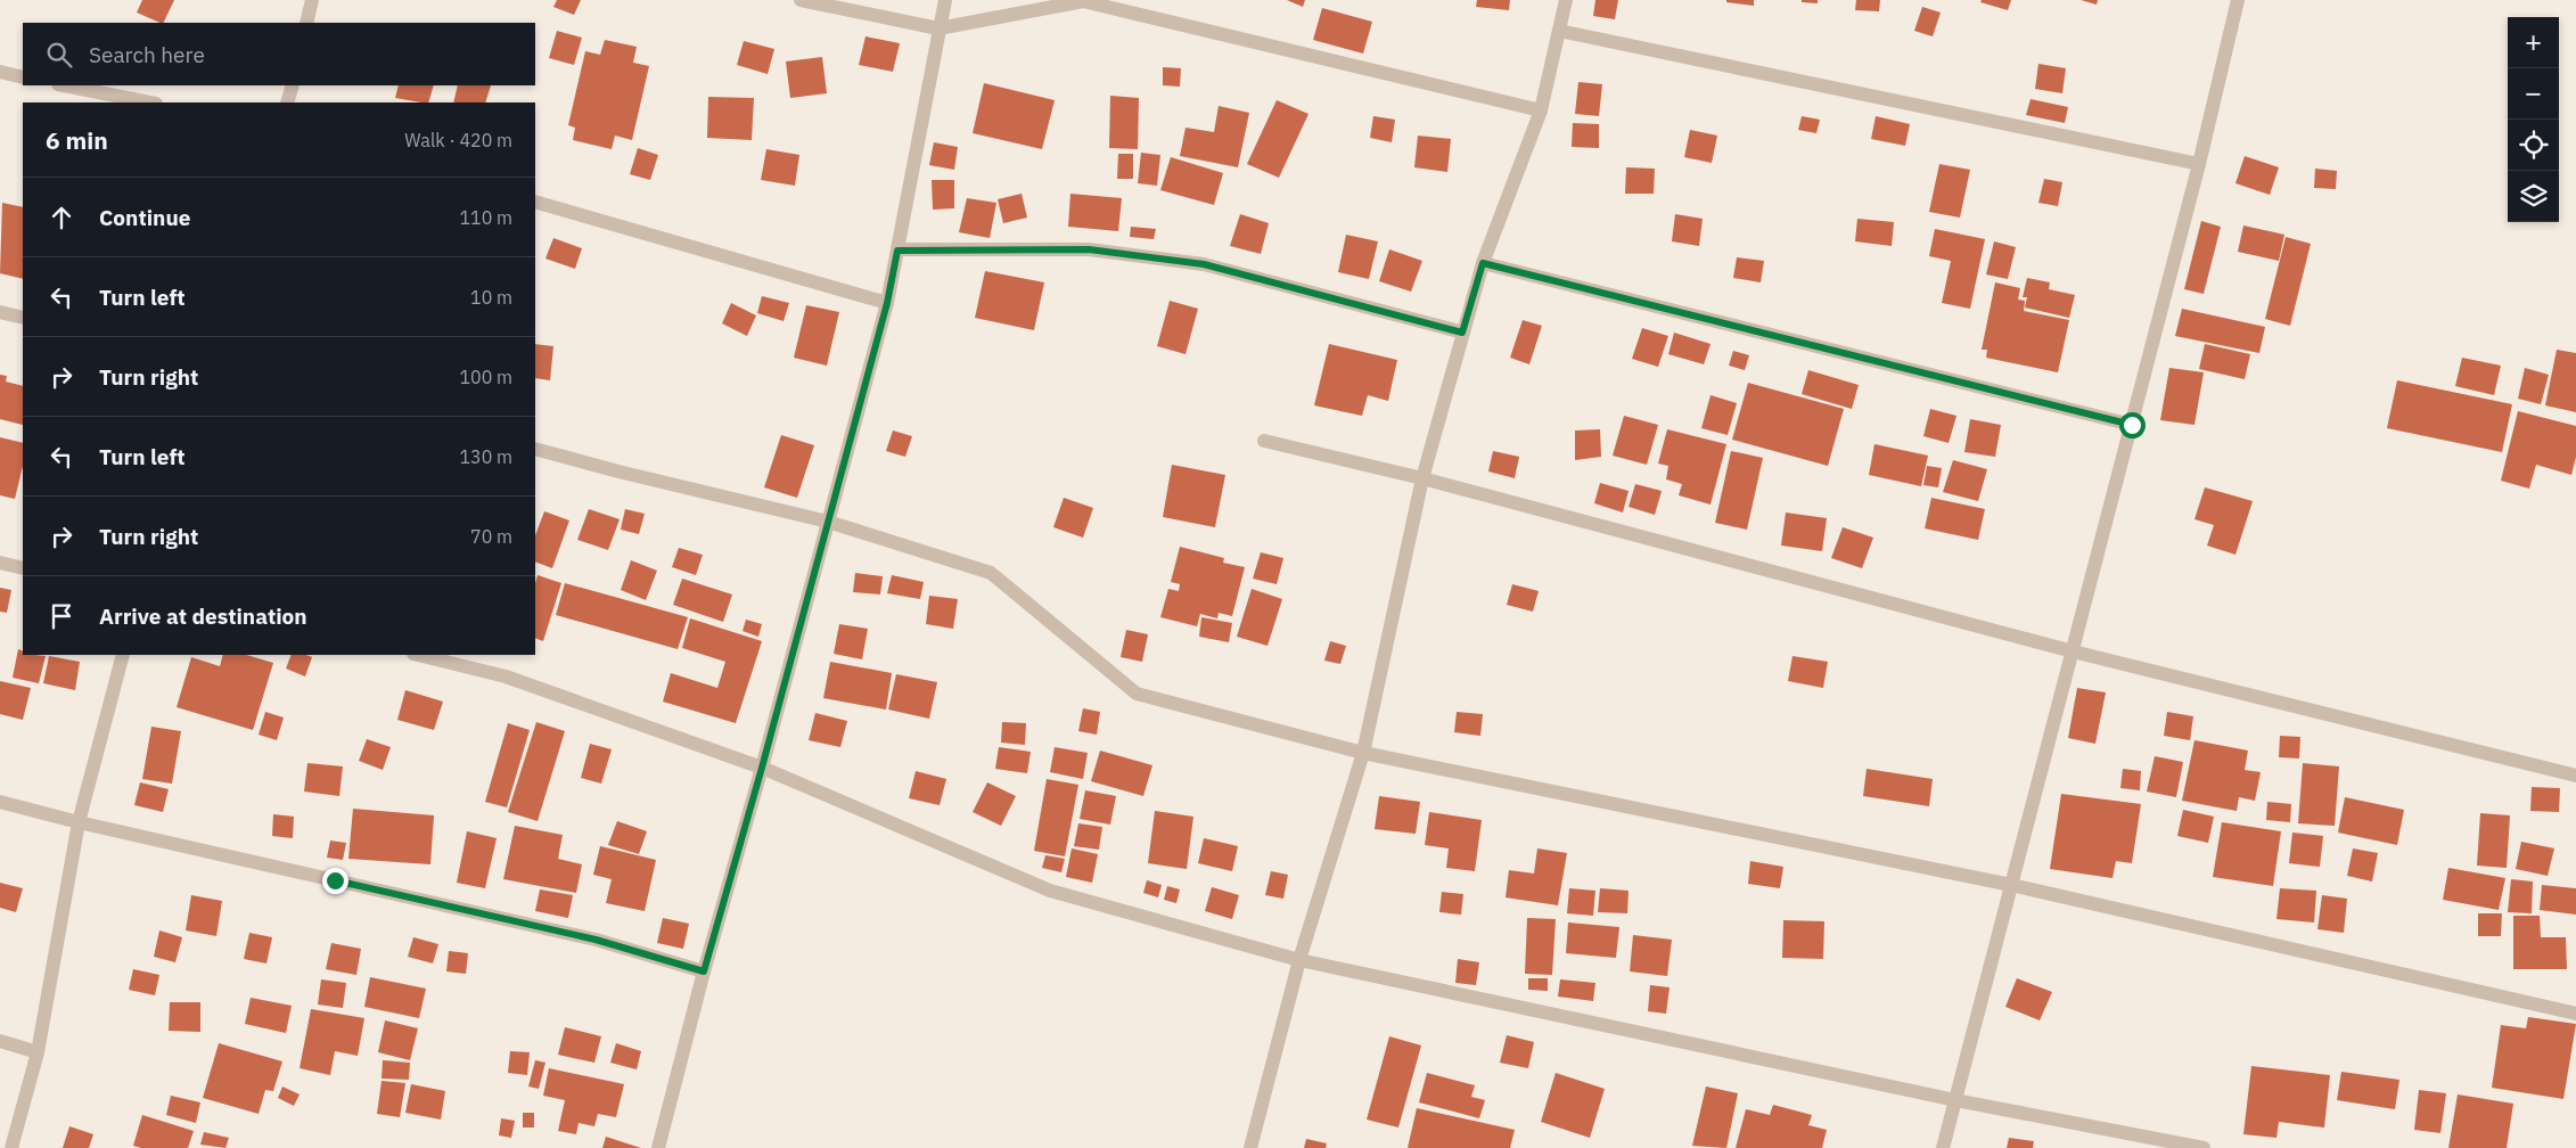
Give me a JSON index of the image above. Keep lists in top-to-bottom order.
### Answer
{
  "page": {
    "map_buttons": ["+", "−"],
    "search": "Search here",
    "heading": ["6 min", "Walk · 420 m"],
    "list": [
      ["Continue", "110 m"],
      ["Turn left", "10 m"],
      ["Turn right", "100 m"],
      ["Turn left", "130 m"],
      ["Turn right", "70 m"],
      "Arrive at destination"
    ]
  }
}
